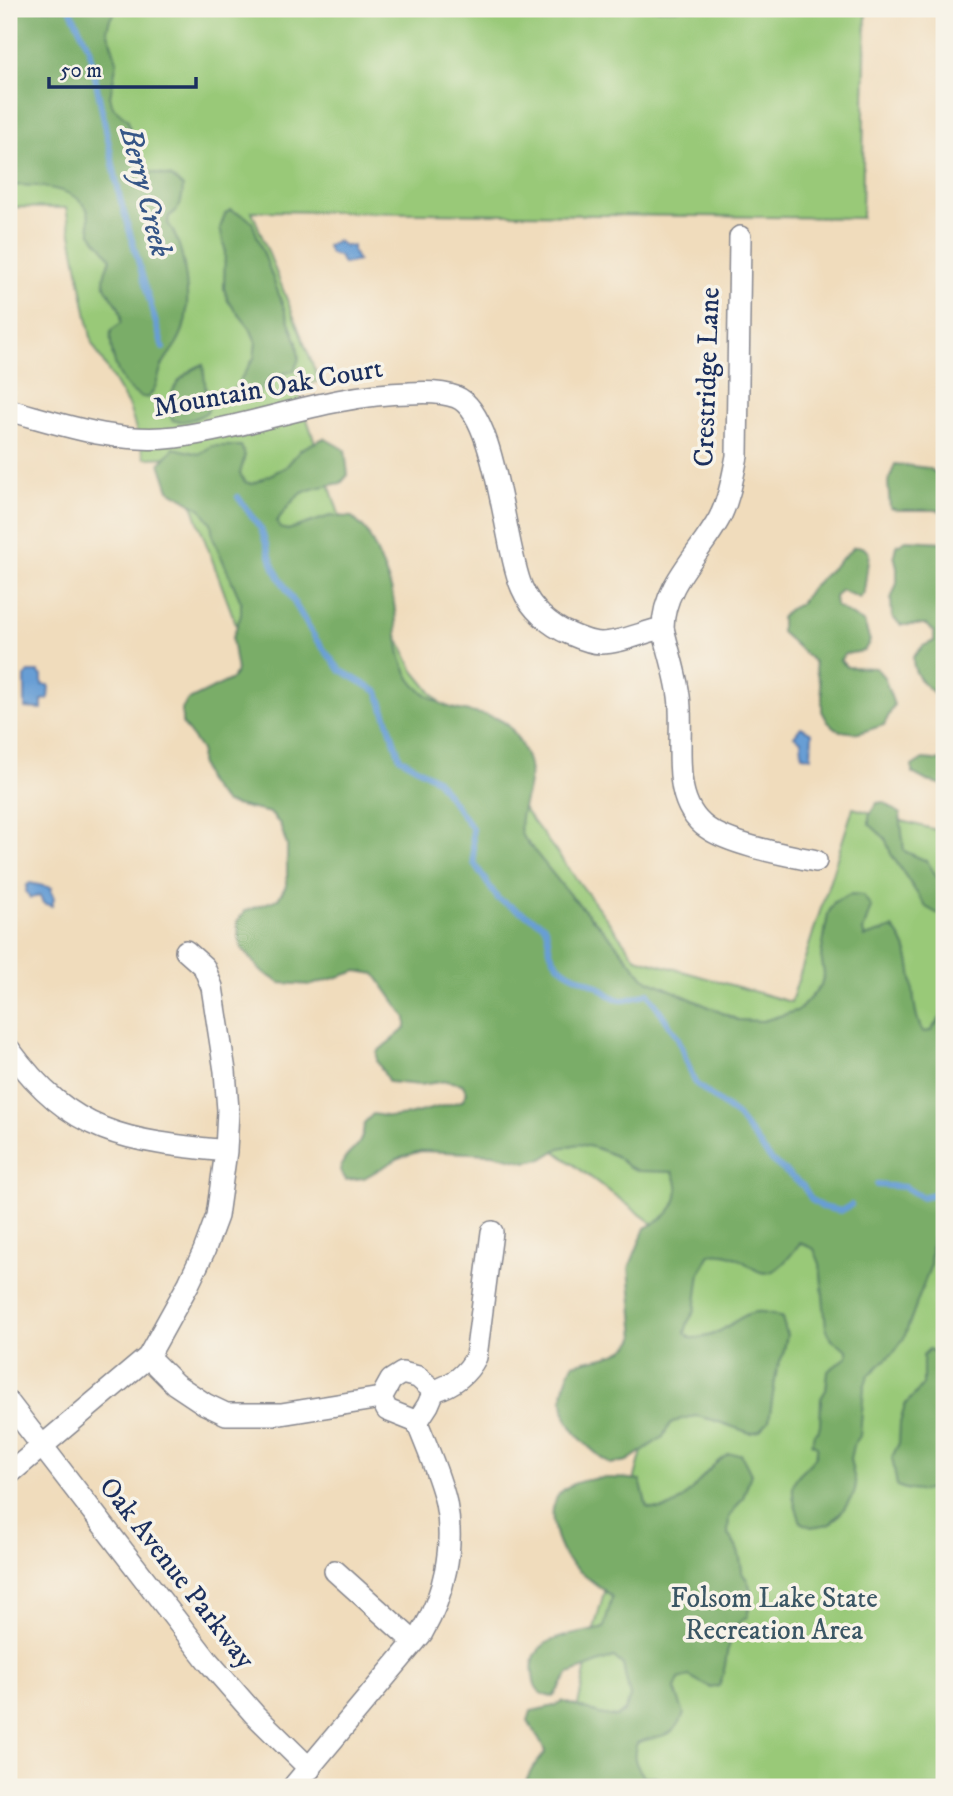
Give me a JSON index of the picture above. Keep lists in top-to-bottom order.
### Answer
{
  "streets": {
    "street": ["Crestridge Lane", "Mountain Oak Court", "Oak Avenue Parkway"]
  },
  "crossings": [
    ["Crestridge Lane", "Mountain Oak Court"]
  ],
  "water": ["Berry Creek"],
  "parks": ["Folsom Lake State Recreation Area"],
  "scale_bar": "50 m"
}
